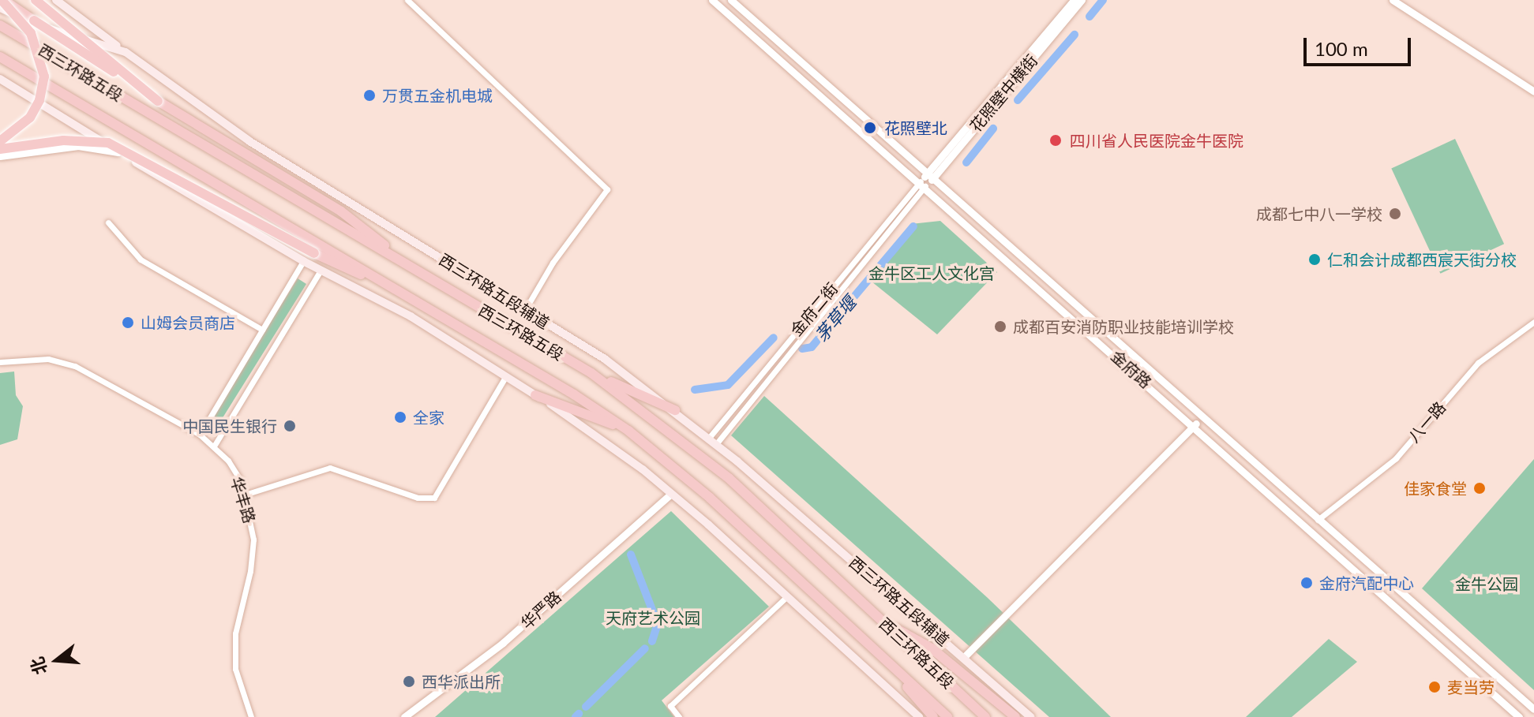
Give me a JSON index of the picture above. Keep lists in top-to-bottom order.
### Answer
{
  "streets": {
    "highway": ["西三环路五段"],
    "main road": ["西三环路五段辅道"],
    "street": [
      "花照壁中横街",
      "金府二街",
      "金府路",
      "八一路",
      "华丰路",
      "华严路"
    ]
  },
  "crossings": [
    ["花照壁中横街", "金府二街"],
    ["花照壁中横街", "金府路"],
    ["西三环路五段辅道", "金府二街"],
    ["金府二街", "金府路"],
    ["金府路", "八一路"]
  ],
  "water": ["茅草堰"],
  "parks": ["金牛区工人文化宫", "金牛公园", "天府艺术公园"],
  "places": [
    "万贯五金机电城",
    "花照壁北",
    "四川省人民医院金牛医院",
    "成都七中八一学校",
    "仁和会计成都西宸天街分校",
    "山姆会员商店",
    "成都百安消防职业技能培训学校",
    "全家",
    "中国民生银行",
    "佳家食堂",
    "金府汽配中心",
    "西华派出所",
    "麦当劳"
  ],
  "scale_bar": "100 m",
  "north": "left"
}
